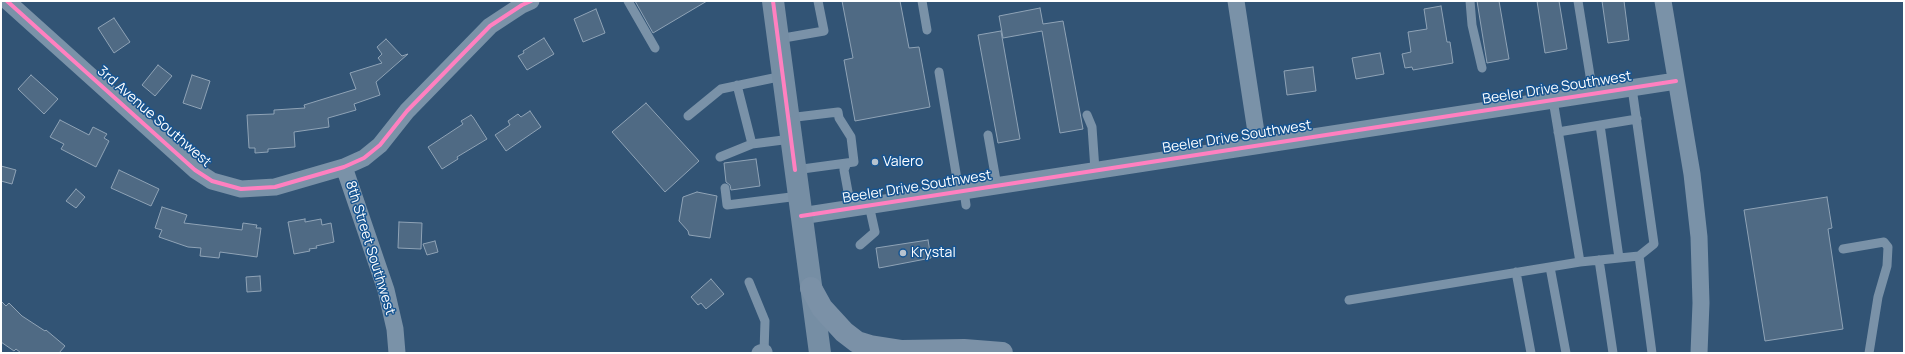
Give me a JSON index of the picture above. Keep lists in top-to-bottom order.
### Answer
{
  "streets": {
    "street": ["Beeler Drive Southwest", "3rd Avenue Southwest", "8th Street Southwest"]
  },
  "crossings": [
    ["3rd Avenue Southwest", "8th Street Southwest"]
  ],
  "places": ["Valero", "Krystal"]
}
